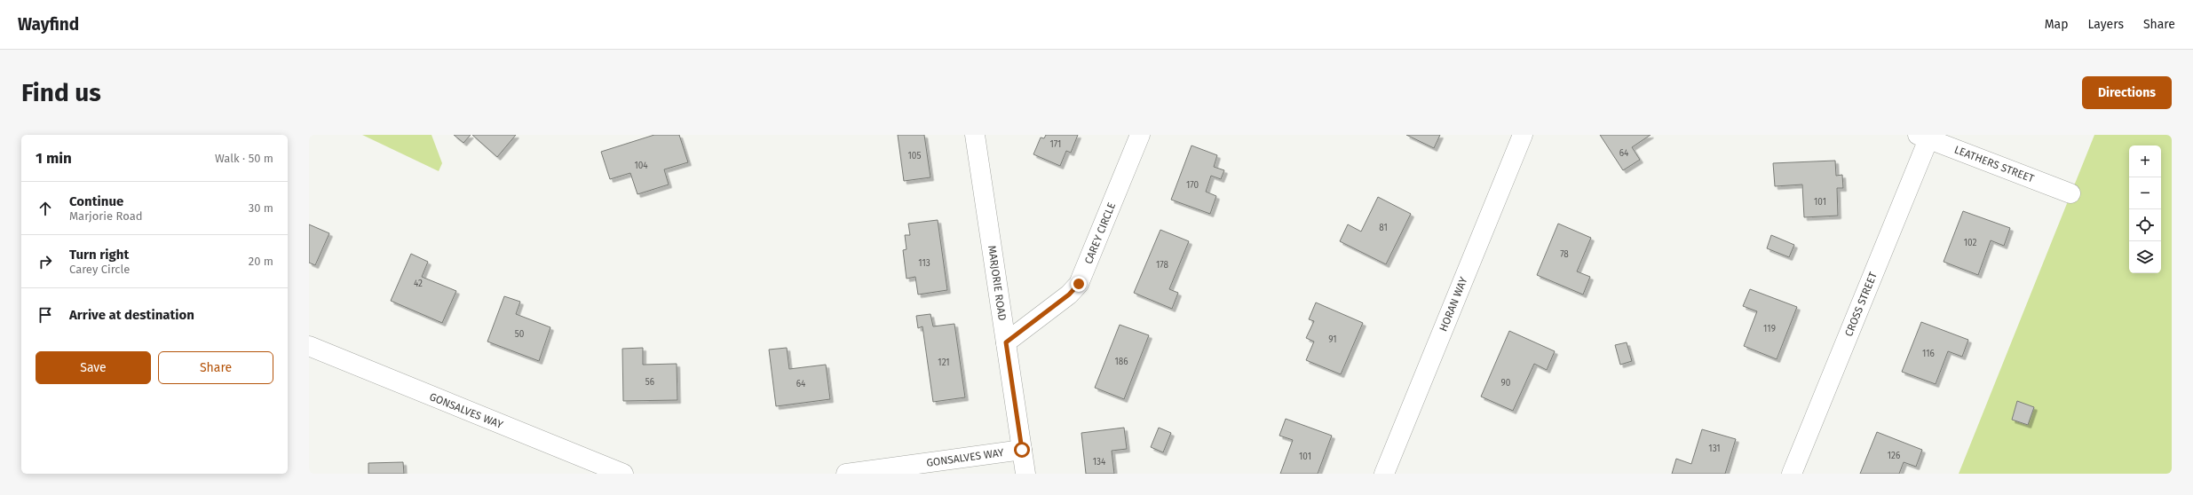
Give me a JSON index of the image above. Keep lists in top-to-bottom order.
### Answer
{
  "streets": {
    "street": [
      "LEATHERS STREET",
      "CAREY CIRCLE",
      "MARJORIE ROAD",
      "HORAN WAY",
      "CROSS STREET",
      "GONSALVES WAY"
    ]
  },
  "crossings": [
    ["LEATHERS STREET", "CROSS STREET"],
    ["CAREY CIRCLE", "MARJORIE ROAD"],
    ["MARJORIE ROAD", "GONSALVES WAY"]
  ],
  "house_numbers": [
    "171",
    "64",
    "105",
    "104",
    "170",
    "101",
    "81",
    "102",
    "78",
    "113",
    "178",
    "42",
    "119",
    "50",
    "91",
    "116",
    "186",
    "121",
    "56",
    "90",
    "64",
    "131",
    "126",
    "101",
    "134"
  ],
  "page": {
    "header": "Wayfind",
    "nav": ["Map", "Layers", "Share"],
    "buttons": [
      "Directions",
      ["Save", "Share"]
    ],
    "title": "Find us",
    "heading": ["1 min", "Walk · 50 m"],
    "map_buttons": ["+", "−"],
    "list": [
      ["Continue", "Marjorie Road", "30 m"],
      ["Turn right", "Carey Circle", "20 m"],
      "Arrive at destination"
    ]
  }
}
